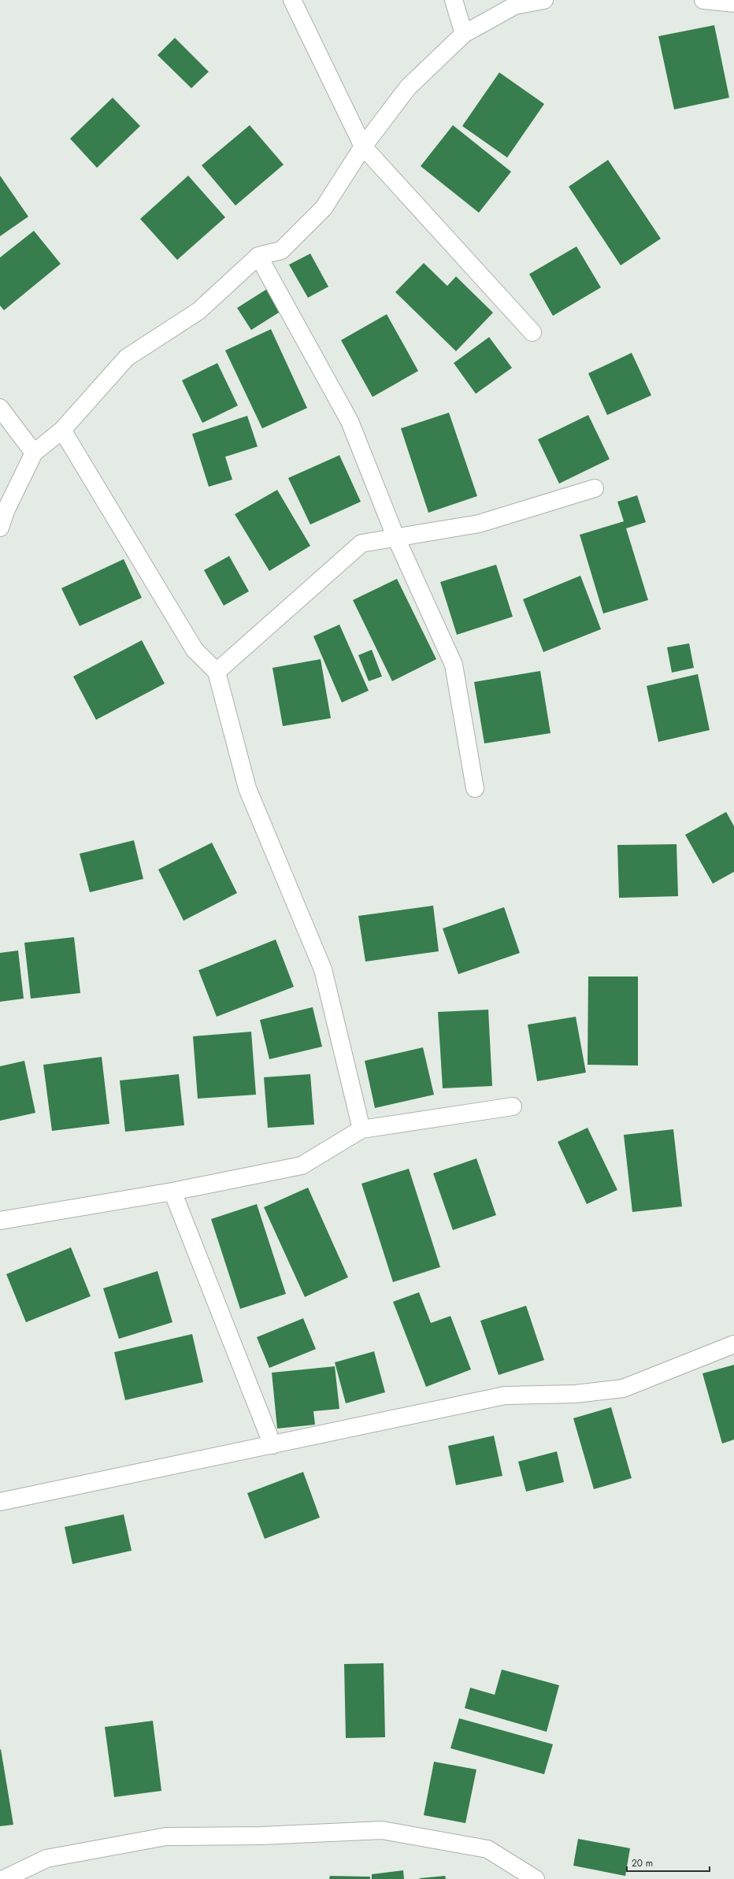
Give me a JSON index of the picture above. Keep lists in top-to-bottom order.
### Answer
{
  "scale_bar": "20 m"
}
